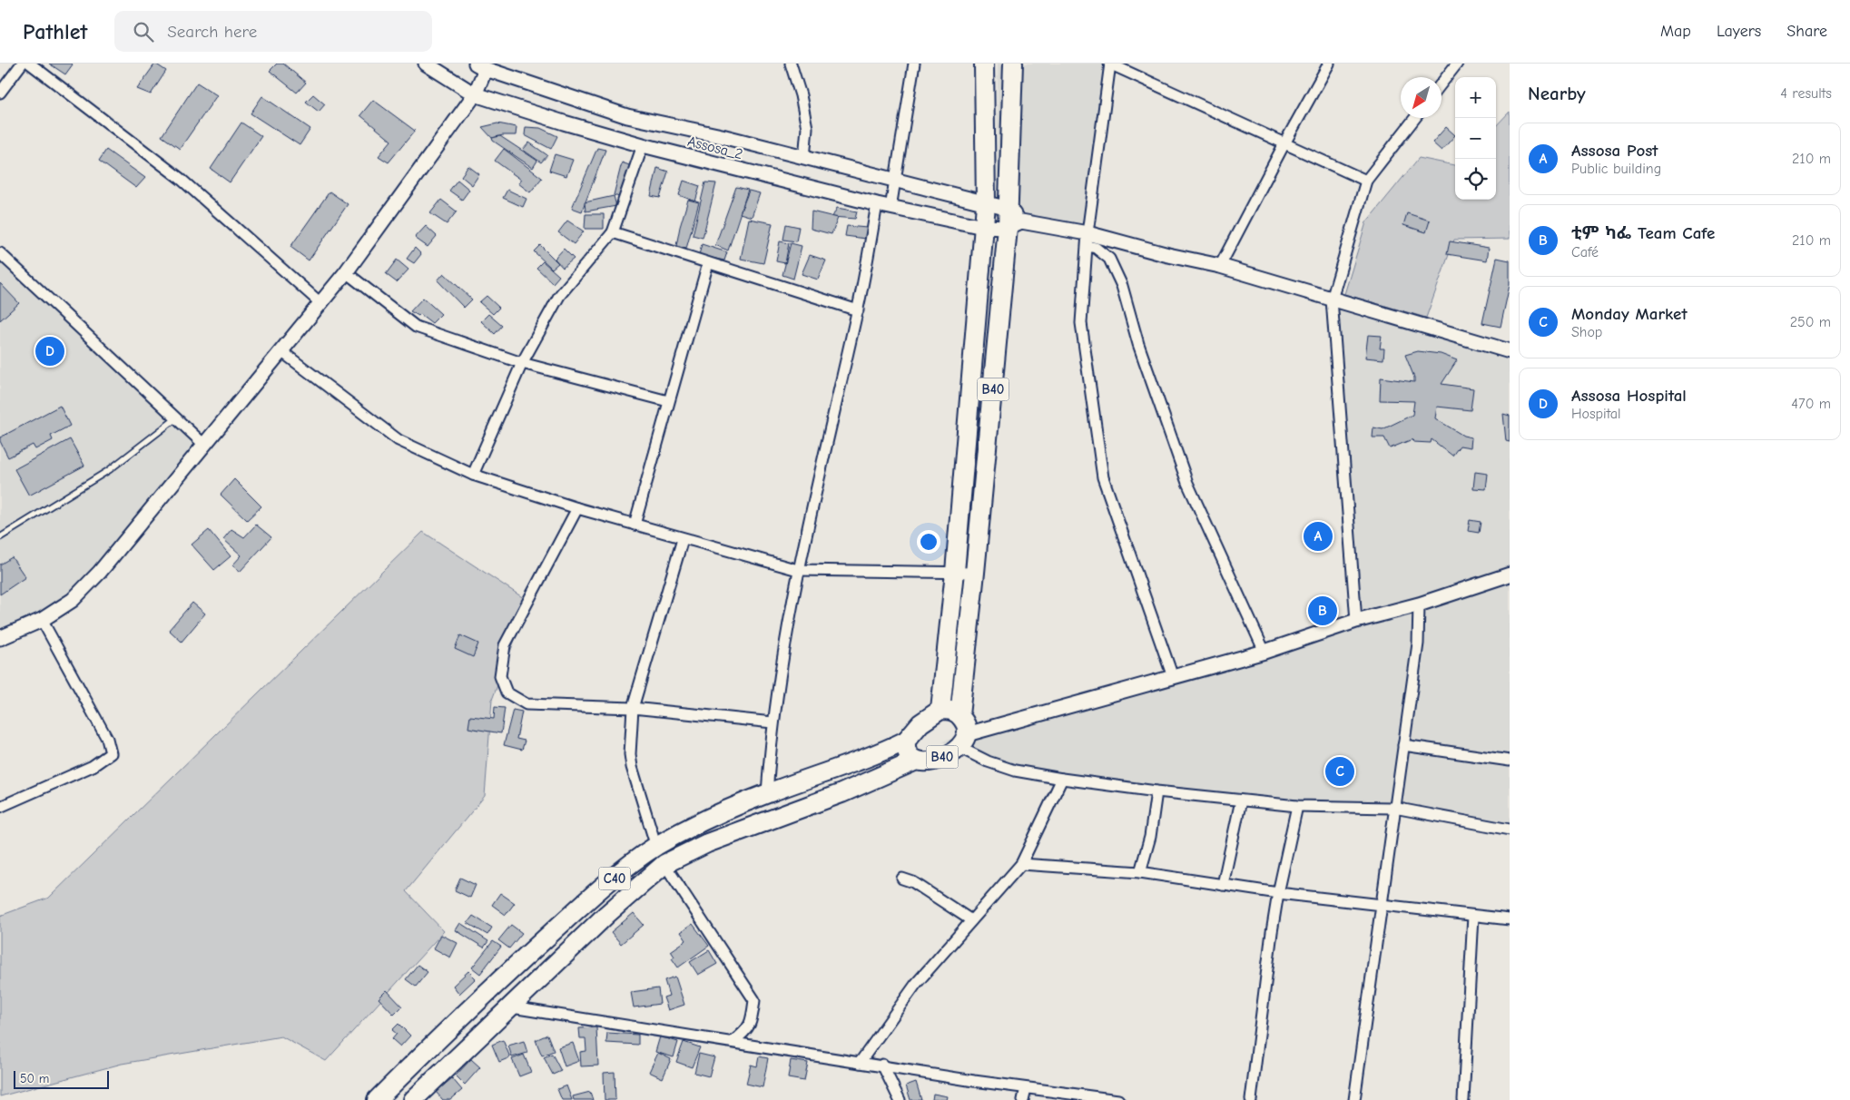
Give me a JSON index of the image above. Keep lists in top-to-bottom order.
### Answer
{
  "streets": {
    "highway": ["B40", "C40"],
    "street": ["Assosa_2"]
  },
  "crossings": [
    ["Assosa_2", "B40"],
    ["B40", "C40"]
  ],
  "scale_bar": "50 m",
  "north": "bottom left",
  "page": {
    "header": "Pathlet",
    "search": "Search here",
    "nav": ["Map", "Layers", "Share"],
    "heading": ["Nearby", "4 results"],
    "map_buttons": ["+", "−"],
    "list": [
      {
        "mark": "A",
        "name": "Assosa Post",
        "note": "Public building",
        "value": "210 m"
      },
      {
        "mark": "B",
        "name": "ቲም ካፌ Team Cafe",
        "note": "Café",
        "value": "210 m"
      },
      {
        "mark": "C",
        "name": "Monday Market",
        "note": "Shop",
        "value": "250 m"
      },
      {
        "mark": "D",
        "name": "Assosa Hospital",
        "note": "Hospital",
        "value": "470 m"
      }
    ],
    "pins": [
      "D",
      "A",
      "B",
      "C"
    ],
    "scale": "50 m"
  }
}
